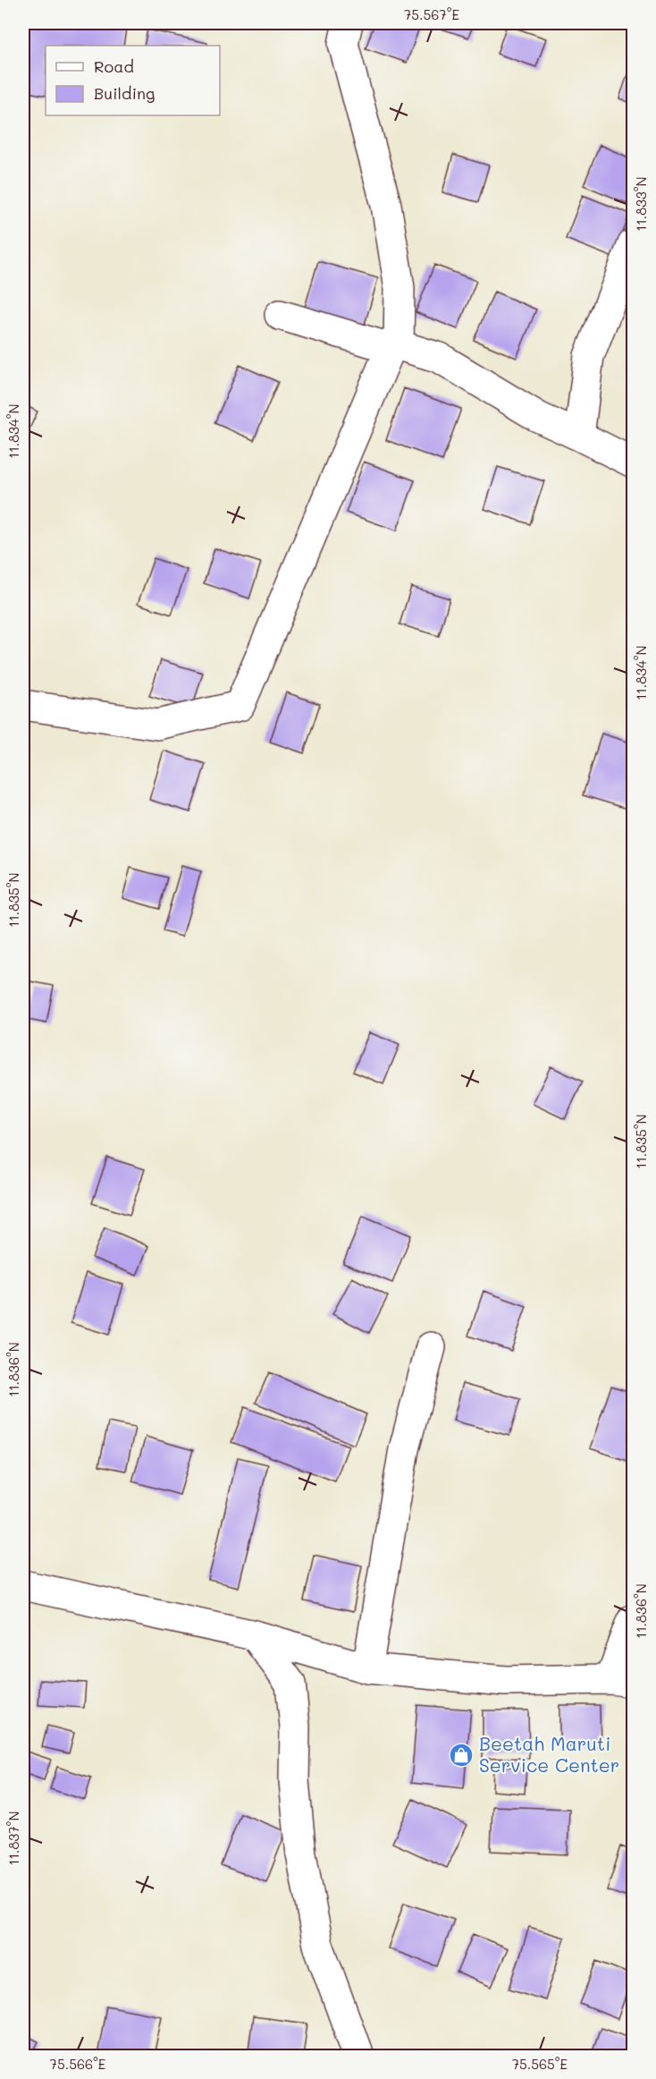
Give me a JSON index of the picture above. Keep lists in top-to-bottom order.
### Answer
{
  "places": {
    "shop": ["Beetah Maruti Service Center"]
  },
  "legend": ["Road", "Building"],
  "coordinates": [
    "75.567°E",
    "11.833°N",
    "11.834°N",
    "11.835°N",
    "11.836°N",
    "11.837°N",
    "75.566°E",
    "75.565°E"
  ]
}
